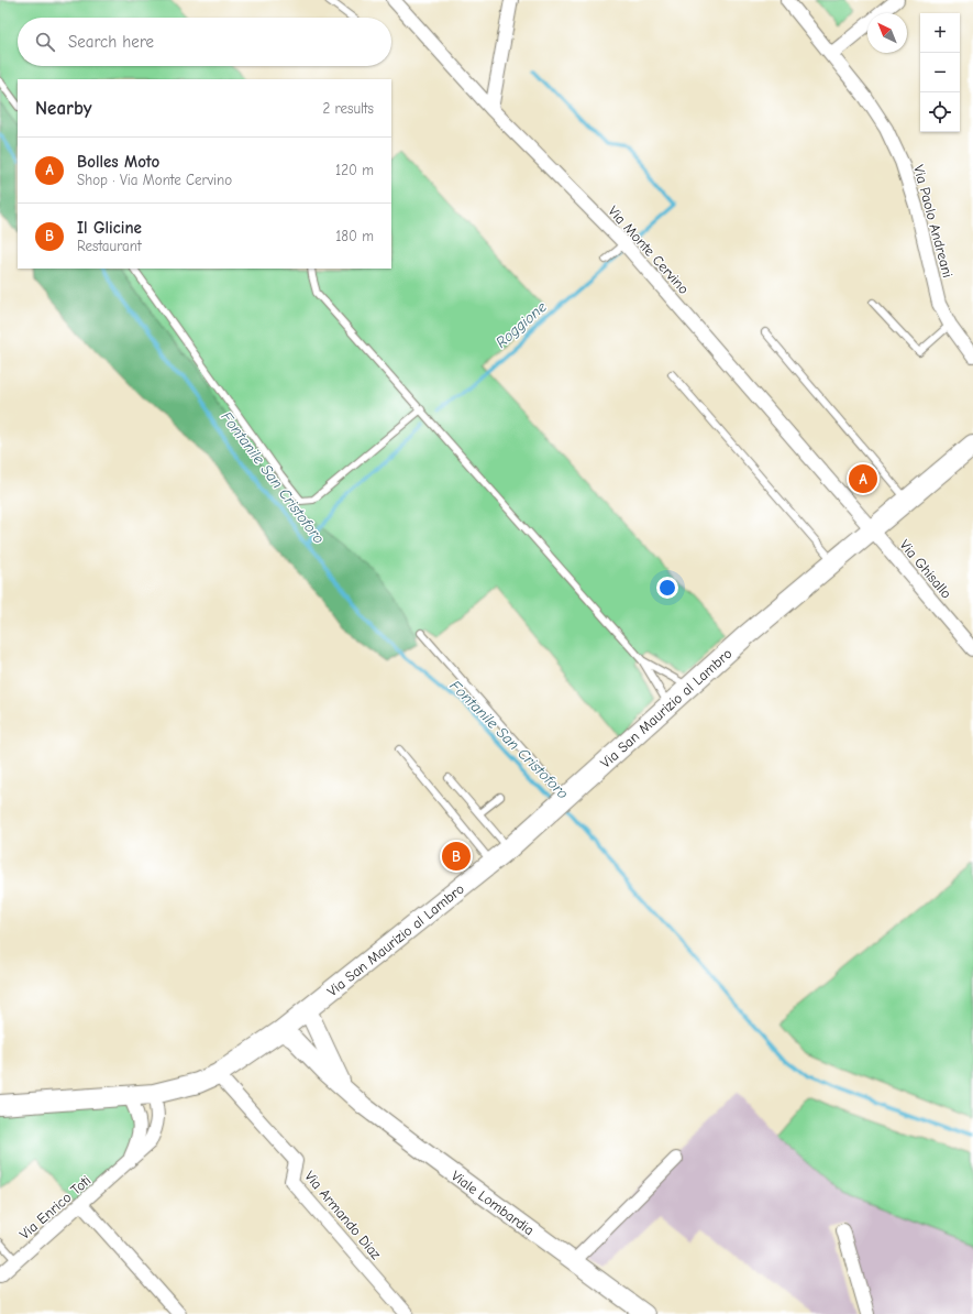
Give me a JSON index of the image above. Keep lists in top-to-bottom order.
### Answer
{
  "streets": {
    "main road": ["Via San Maurizio al Lambro"],
    "street": [
      "Via Paolo Andreani",
      "Via Monte Cervino",
      "Via Ghisallo",
      "Viale Lombardia",
      "Via Enrico Toti",
      "Via Armando Diaz"
    ]
  },
  "crossings": [
    ["Via Monte Cervino", "Via Ghisallo"],
    ["Via Monte Cervino", "Via San Maurizio al Lambro"],
    ["Via Ghisallo", "Via San Maurizio al Lambro"],
    ["Via San Maurizio al Lambro", "Viale Lombardia"],
    ["Via San Maurizio al Lambro", "Via Enrico Toti"],
    ["Via San Maurizio al Lambro", "Via Armando Diaz"]
  ],
  "water": ["Roggione", "Fontanile San Cristoforo"],
  "north": "top left",
  "page": {
    "map_buttons": ["+", "−"],
    "search": "Search here",
    "heading": ["Nearby", "2 results"],
    "list": [
      {
        "mark": "A",
        "name": "Bolles Moto",
        "note": "Shop · Via Monte Cervino",
        "value": "120 m"
      },
      {
        "mark": "B",
        "name": "Il Glicine",
        "note": "Restaurant",
        "value": "180 m"
      }
    ],
    "pins": ["A", "B"]
  }
}
